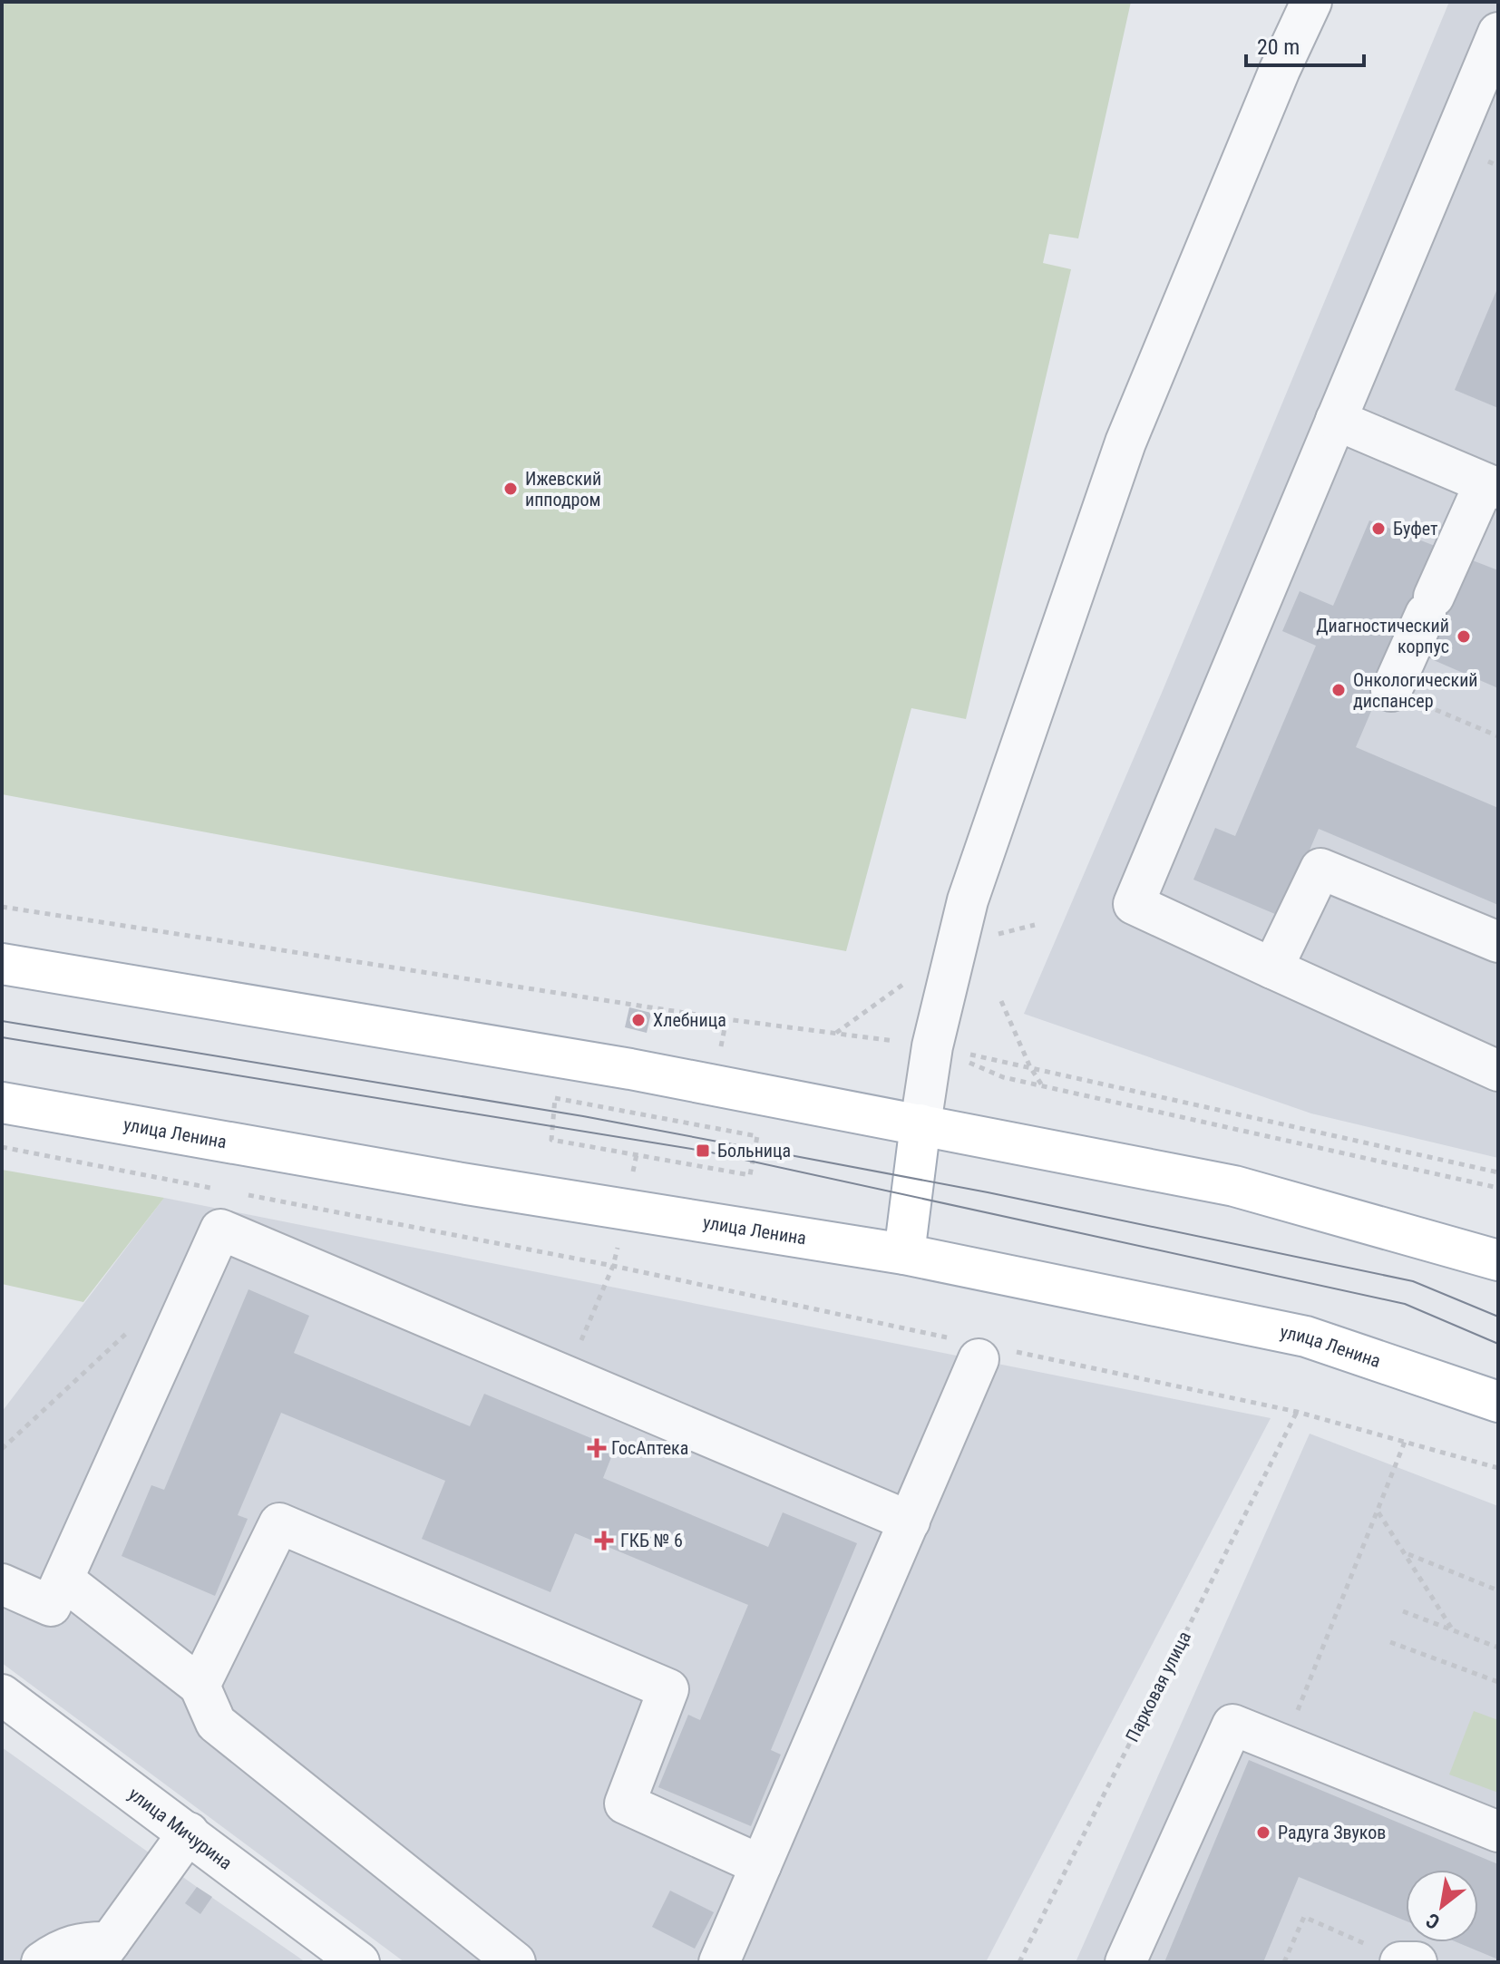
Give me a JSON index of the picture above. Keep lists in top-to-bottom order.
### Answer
{
  "streets": {
    "main road": ["улица Ленина"],
    "street": ["улица Мичурина"],
    "path": ["Парковая улица"]
  },
  "places": {
    "other": [
      "Ижевский ипподром",
      "Буфет",
      "Диагностический корпус",
      "Онкологический диспансер",
      "Хлебница",
      "Радуга Звуков"
    ],
    "transit": ["Больница"],
    "health": ["ГосАптека", "ГКБ № 6"]
  },
  "scale_bar": "20 m",
  "north": "bottom left"
}
